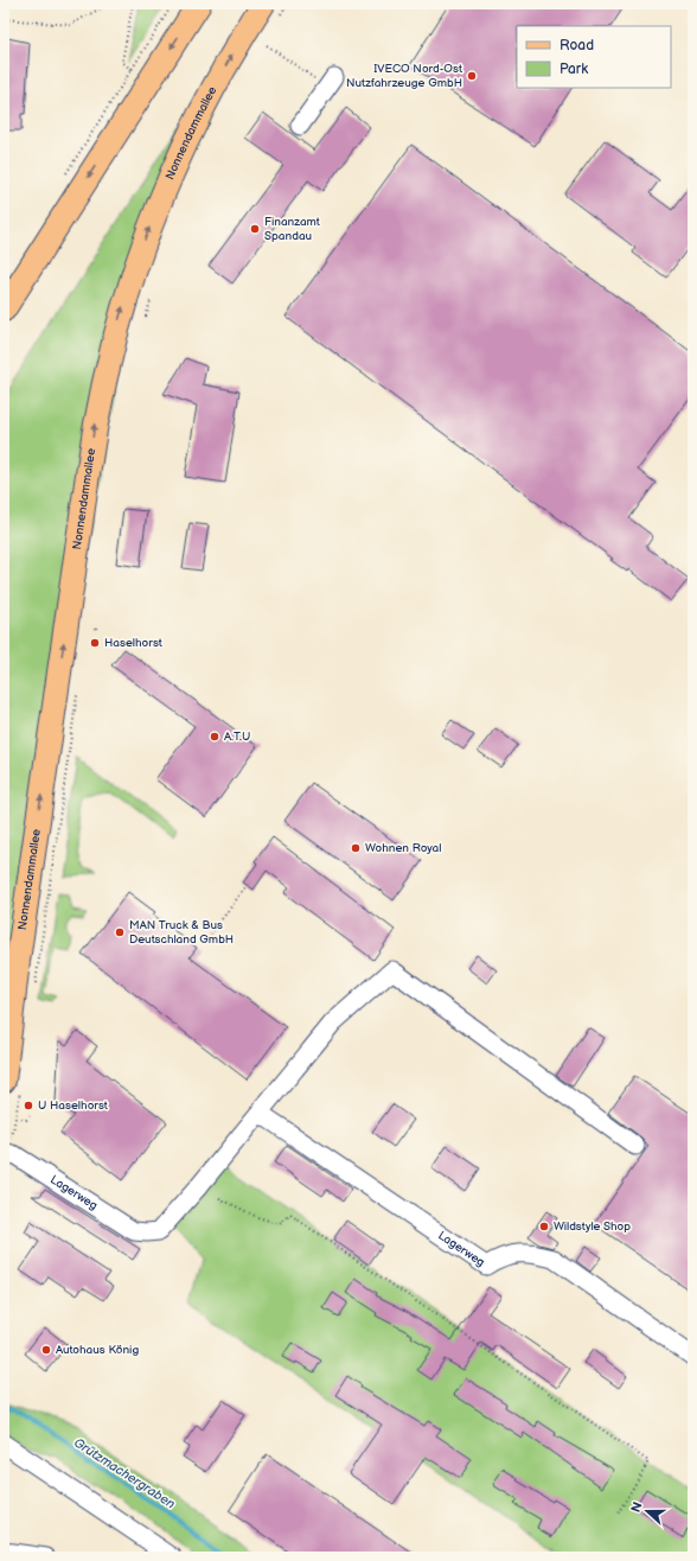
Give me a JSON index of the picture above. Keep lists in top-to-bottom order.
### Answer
{
  "streets": {
    "main road": ["Nonnendammallee"],
    "lane": ["Lagerweg"]
  },
  "water": ["Grützmachergraben"],
  "places": [
    "IVECO Nord-Ost Nutzfahrzeuge GmbH",
    "Finanzamt Spandau",
    "Haselhorst",
    "A.T.U",
    "Wohnen Royal",
    "MAN Truck & Bus Deutschland GmbH",
    "U Haselhorst",
    "Wildstyle Shop",
    "Autohaus König"
  ],
  "legend": ["Road", "Park"],
  "north": "left"
}
